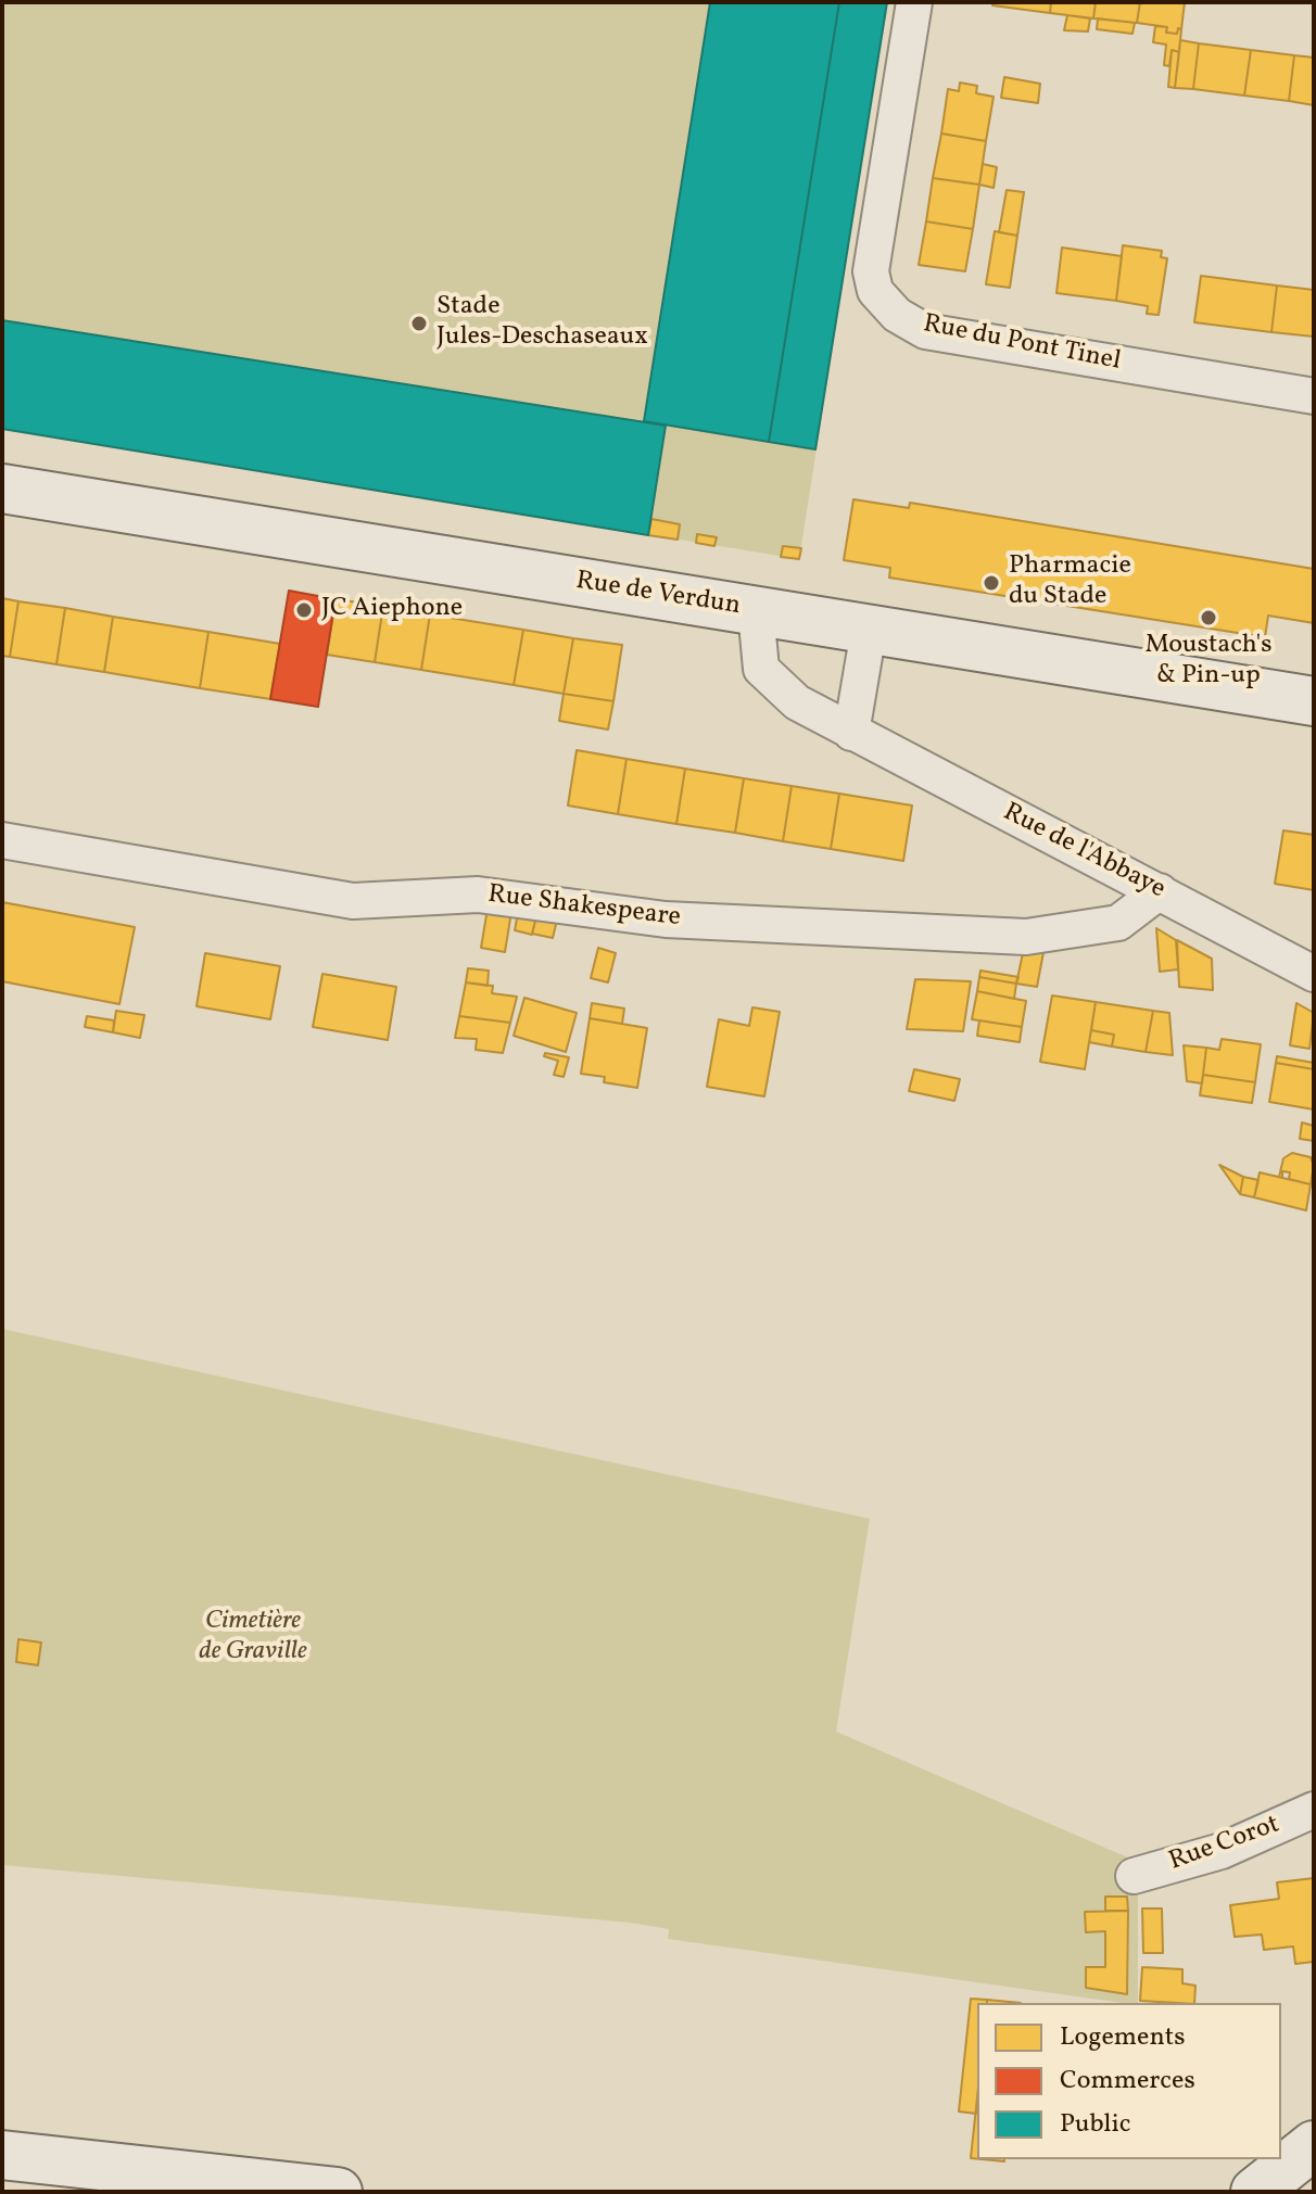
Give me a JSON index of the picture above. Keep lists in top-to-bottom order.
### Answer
{
  "streets": {
    "main road": ["Rue de Verdun"],
    "street": [
      "Rue du Pont Tinel",
      "Rue de l'Abbaye",
      "Rue Shakespeare",
      "Rue Corot"
    ]
  },
  "crossings": [
    ["Rue de Verdun", "Rue de l'Abbaye"],
    ["Rue de l'Abbaye", "Rue Shakespeare"]
  ],
  "parks": ["Cimetière de Graville"],
  "places": [
    "Stade Jules-Deschaseaux",
    "Pharmacie du Stade",
    "JC Aiephone",
    "Moustach's & Pin-up"
  ],
  "legend": ["Logements", "Commerces", "Public"]
}
